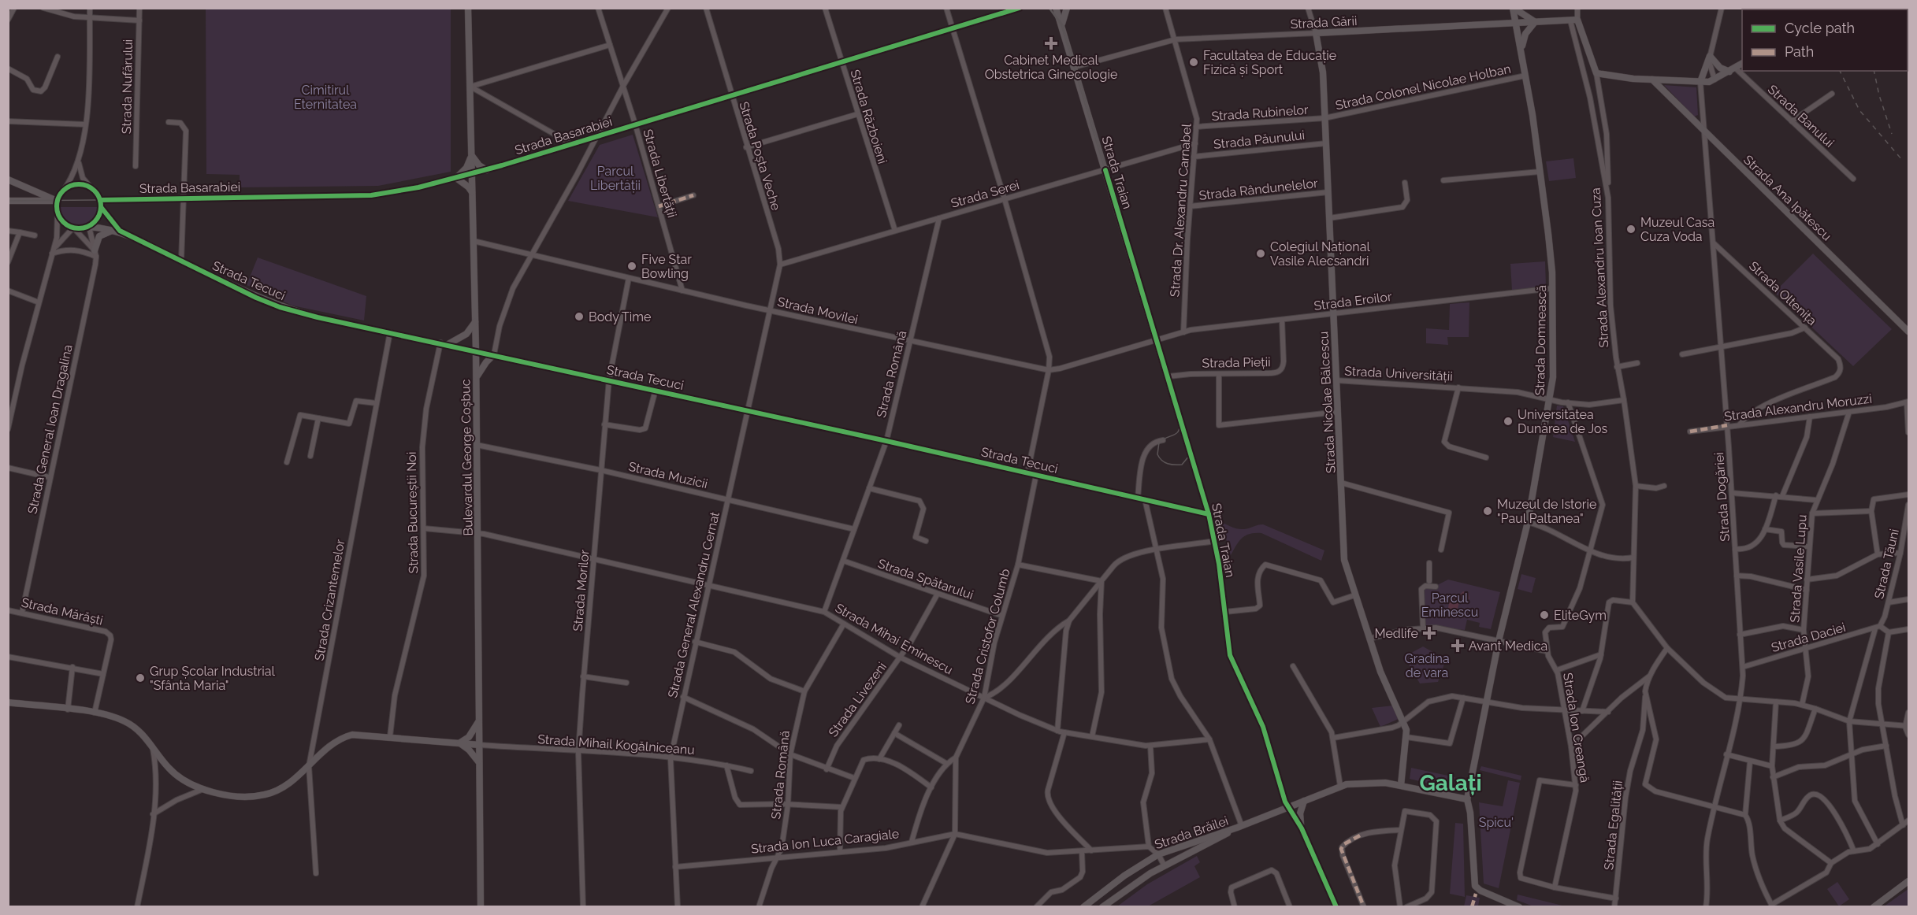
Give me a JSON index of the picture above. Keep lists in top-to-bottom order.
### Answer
{
  "streets": {
    "main road": [
      "Strada Gării",
      "Strada Basarabiei",
      "Strada Traian",
      "Strada Ana Ipătescu",
      "Strada Tecuci",
      "Strada Domnească",
      "Strada Nicolae Bălcescu",
      "Bulevardul George Coșbuc",
      "Strada Brăilei"
    ],
    "street": [
      "Strada Nufărului",
      "Strada Colonel Nicolae Holban",
      "Strada Rubinelor",
      "Strada Banului",
      "Strada Războieni",
      "Strada Păunului",
      "Strada Poșta Veche",
      "Strada Libertății",
      "Strada Rândunelelor",
      "Strada Serei",
      "Strada Dr. Alexandru Carnabel",
      "Strada Alexandru Ioan Cuza",
      "Strada Oltenița",
      "Strada Eroilor",
      "Strada Movilei",
      "Strada Pieții",
      "Strada Universității",
      "Strada Română",
      "Strada Alexandru Moruzzi",
      "Strada General Ioan Dragalina",
      "Strada Muzicii",
      "Strada Dogăriei",
      "Strada Bucureștii Noi",
      "Strada Tăuni",
      "Strada Vasile Lupu",
      "Strada Spătarului",
      "Strada Morilor",
      "Strada Crizantemelor",
      "Strada General Alexandru Cernat",
      "Strada Mărăști",
      "Strada Cristofor Columb",
      "Strada Daciei",
      "Strada Mihai Eminescu",
      "Strada Livezeni",
      "Strada Ion Creangă",
      "Strada Mihail Kogălniceanu",
      "Strada Egalității",
      "Strada Ion Luca Caragiale"
    ]
  },
  "crossings": [
    ["Strada Gării", "Strada Traian"],
    ["Strada Gării", "Strada Dr. Alexandru Carnabel"],
    ["Strada Gării", "Strada Alexandru Ioan Cuza"],
    ["Strada Gării", "Strada Domnească"],
    ["Strada Gării", "Strada Nicolae Bălcescu"],
    ["Strada Colonel Nicolae Holban", "Strada Rubinelor"],
    ["Strada Colonel Nicolae Holban", "Strada Domnească"],
    ["Strada Colonel Nicolae Holban", "Strada Nicolae Bălcescu"],
    ["Strada Rubinelor", "Strada Dr. Alexandru Carnabel"],
    ["Strada Rubinelor", "Strada Nicolae Bălcescu"],
    ["Strada Războieni", "Strada Basarabiei"],
    ["Strada Războieni", "Strada Serei"],
    ["Strada Basarabiei", "Strada Poșta Veche"],
    ["Strada Basarabiei", "Strada Libertății"],
    ["Strada Basarabiei", "Strada Tecuci"],
    ["Strada Basarabiei", "Bulevardul George Coșbuc"],
    ["Strada Păunului", "Strada Dr. Alexandru Carnabel"],
    ["Strada Păunului", "Strada Nicolae Bălcescu"],
    ["Strada Poșta Veche", "Strada Serei"],
    ["Strada Poșta Veche", "Strada Movilei"],
    ["Strada Poșta Veche", "Strada General Alexandru Cernat"],
    ["Strada Traian", "Strada Serei"],
    ["Strada Traian", "Strada Tecuci"],
    ["Strada Traian", "Strada Eroilor"],
    ["Strada Traian", "Strada Movilei"],
    ["Strada Traian", "Strada Pieții"],
    ["Strada Traian", "Strada Brăilei"],
    ["Strada Libertății", "Strada Movilei"],
    ["Strada Rândunelelor", "Strada Dr. Alexandru Carnabel"],
    ["Strada Rândunelelor", "Strada Nicolae Bălcescu"],
    ["Strada Serei", "Strada Dr. Alexandru Carnabel"],
    ["Strada Serei", "Strada Română"],
    ["Strada Ana Ipătescu", "Strada Dogăriei"],
    ["Strada Dr. Alexandru Carnabel", "Strada Eroilor"],
    ["Strada Alexandru Ioan Cuza", "Strada Universității"],
    ["Strada Tecuci", "Strada Română"],
    ["Strada Tecuci", "Bulevardul George Coșbuc"],
    ["Strada Tecuci", "Strada Bucureștii Noi"],
    ["Strada Tecuci", "Strada Morilor"],
    ["Strada Tecuci", "Strada Crizantemelor"],
    ["Strada Tecuci", "Strada General Alexandru Cernat"],
    ["Strada Tecuci", "Strada Cristofor Columb"],
    ["Strada Oltenița", "Strada Alexandru Moruzzi"],
    ["Strada Oltenița", "Strada Dogăriei"],
    ["Strada Eroilor", "Strada Movilei"],
    ["Strada Eroilor", "Strada Domnească"],
    ["Strada Eroilor", "Strada Pieții"],
    ["Strada Eroilor", "Strada Nicolae Bălcescu"],
    ["Strada Movilei", "Strada Română"],
    ["Strada Movilei", "Bulevardul George Coșbuc"],
    ["Strada Movilei", "Strada Morilor"],
    ["Strada Movilei", "Strada General Alexandru Cernat"],
    ["Strada Domnească", "Strada Universității"],
    ["Strada Domnească", "Strada Brăilei"],
    ["Strada Universității", "Strada Nicolae Bălcescu"],
    ["Strada Română", "Strada Muzicii"],
    ["Strada Română", "Strada Spătarului"],
    ["Strada Română", "Strada Mihai Eminescu"],
    ["Strada Română", "Strada Ion Luca Caragiale"],
    ["Strada Nicolae Bălcescu", "Strada Brăilei"],
    ["Strada Alexandru Moruzzi", "Strada Dogăriei"],
    ["Strada Alexandru Moruzzi", "Strada Vasile Lupu"],
    ["Strada General Ioan Dragalina", "Strada Mărăști"],
    ["Bulevardul George Coșbuc", "Strada Muzicii"],
    ["Bulevardul George Coșbuc", "Strada Mihai Eminescu"],
    ["Bulevardul George Coșbuc", "Strada Mihail Kogălniceanu"],
    ["Strada Muzicii", "Strada Morilor"],
    ["Strada Muzicii", "Strada General Alexandru Cernat"],
    ["Strada Dogăriei", "Strada Daciei"],
    ["Strada Bucureștii Noi", "Strada Mihai Eminescu"],
    ["Strada Tăuni", "Strada Daciei"],
    ["Strada Vasile Lupu", "Strada Daciei"],
    ["Strada Spătarului", "Strada Cristofor Columb"],
    ["Strada Spătarului", "Strada Livezeni"],
    ["Strada Morilor", "Strada Mihai Eminescu"],
    ["Strada Morilor", "Strada Mihail Kogălniceanu"],
    ["Strada General Alexandru Cernat", "Strada Mihai Eminescu"],
    ["Strada General Alexandru Cernat", "Strada Mihail Kogălniceanu"],
    ["Strada General Alexandru Cernat", "Strada Ion Luca Caragiale"],
    ["Strada Cristofor Columb", "Strada Mihai Eminescu"],
    ["Strada Cristofor Columb", "Strada Ion Luca Caragiale"],
    ["Strada Mihai Eminescu", "Strada Livezeni"]
  ],
  "districts": ["Galați"],
  "parks": [
    "Cimitirul Eternitatea",
    "Parcul Libertății",
    "Parcul Eminescu",
    "Gradina de vara",
    "Spicu'"
  ],
  "places": {
    "health": ["Cabinet Medical Obstetrica Ginecologie", "Medlife", "Avant Medica"],
    "other": [
      "Facultatea de Educație Fizică și Sport",
      "Muzeul Casa Cuza Voda",
      "Colegiul Național Vasile Alecsandri",
      "Five Star Bowling",
      "Body Time",
      "Universitatea Dunărea de Jos",
      "Muzeul de Istorie \"Paul Paltanea\"",
      "EliteGym",
      "Grup Școlar Industrial \"Sfânta Maria\""
    ]
  },
  "legend": ["Cycle path", "Path"]
}
